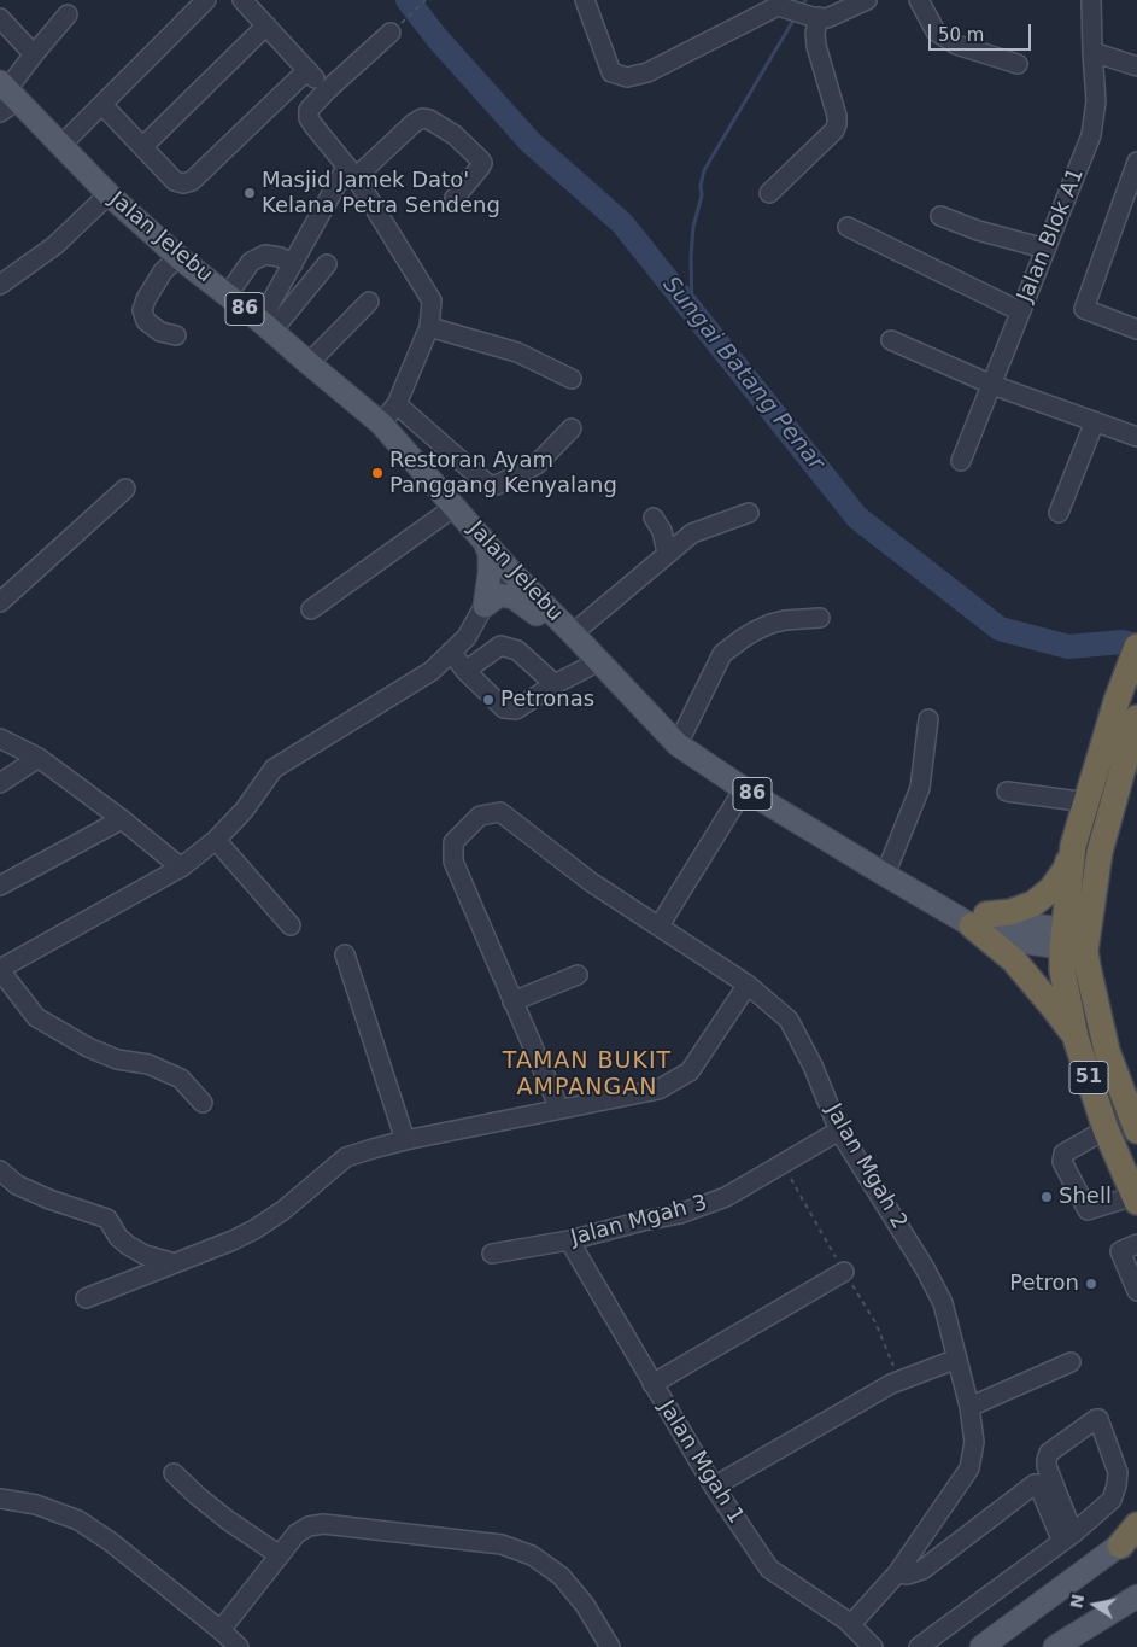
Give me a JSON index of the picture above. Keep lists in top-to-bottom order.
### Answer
{
  "streets": {
    "highway": ["51"],
    "main road": ["Jalan Jelebu", "86"],
    "street": [
      "Jalan Blok A1",
      "Jalan Mgah 2",
      "Jalan Mgah 3",
      "Jalan Mgah 1"
    ]
  },
  "crossings": [
    ["Jalan Jelebu", "51"],
    ["Jalan Mgah 2", "Jalan Mgah 3"],
    ["Jalan Mgah 2", "Jalan Mgah 1"],
    ["Jalan Mgah 3", "Jalan Mgah 1"]
  ],
  "districts": ["TAMAN BUKIT AMPANGAN"],
  "water": ["Sungai Batang Penar"],
  "places": [
    "Masjid Jamek Dato' Kelana Petra Sendeng",
    "Restoran Ayam Panggang Kenyalang",
    "Petronas",
    "Shell",
    "Petron"
  ],
  "scale_bar": "50 m",
  "north": "left"
}
